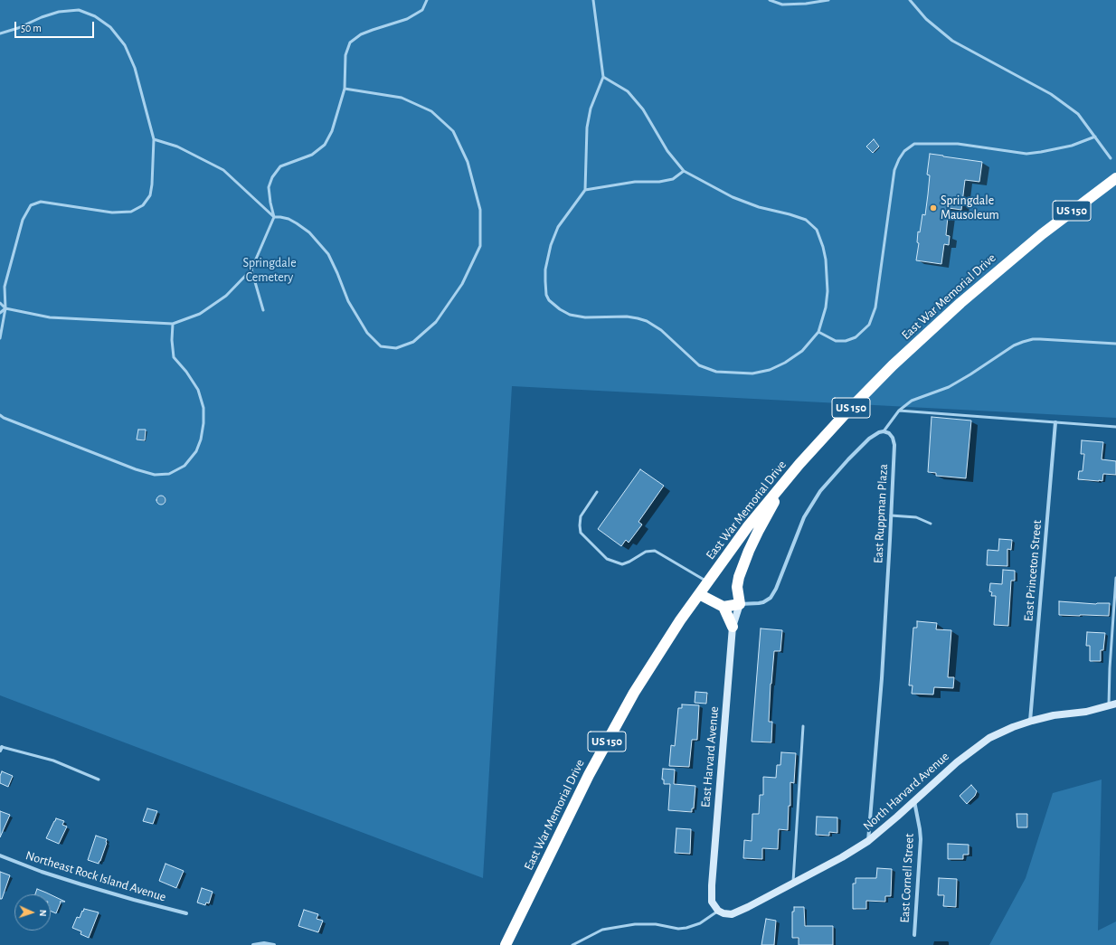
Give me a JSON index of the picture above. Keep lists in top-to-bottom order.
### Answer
{
  "streets": {
    "highway": ["US 150", "East War Memorial Drive"],
    "street": [
      "East Ruppman Plaza",
      "East Princeton Street",
      "East Harvard Avenue",
      "North Harvard Avenue",
      "Northeast Rock Island Avenue",
      "East Cornell Street"
    ]
  },
  "crossings": [
    ["East Ruppman Plaza", "North Harvard Avenue"],
    ["East Princeton Street", "North Harvard Avenue"],
    ["East Harvard Avenue", "North Harvard Avenue"],
    ["North Harvard Avenue", "East Cornell Street"]
  ],
  "parks": ["Springdale Cemetery"],
  "places": ["Springdale Mausoleum"],
  "scale_bar": "50 m",
  "north": "right"
}
